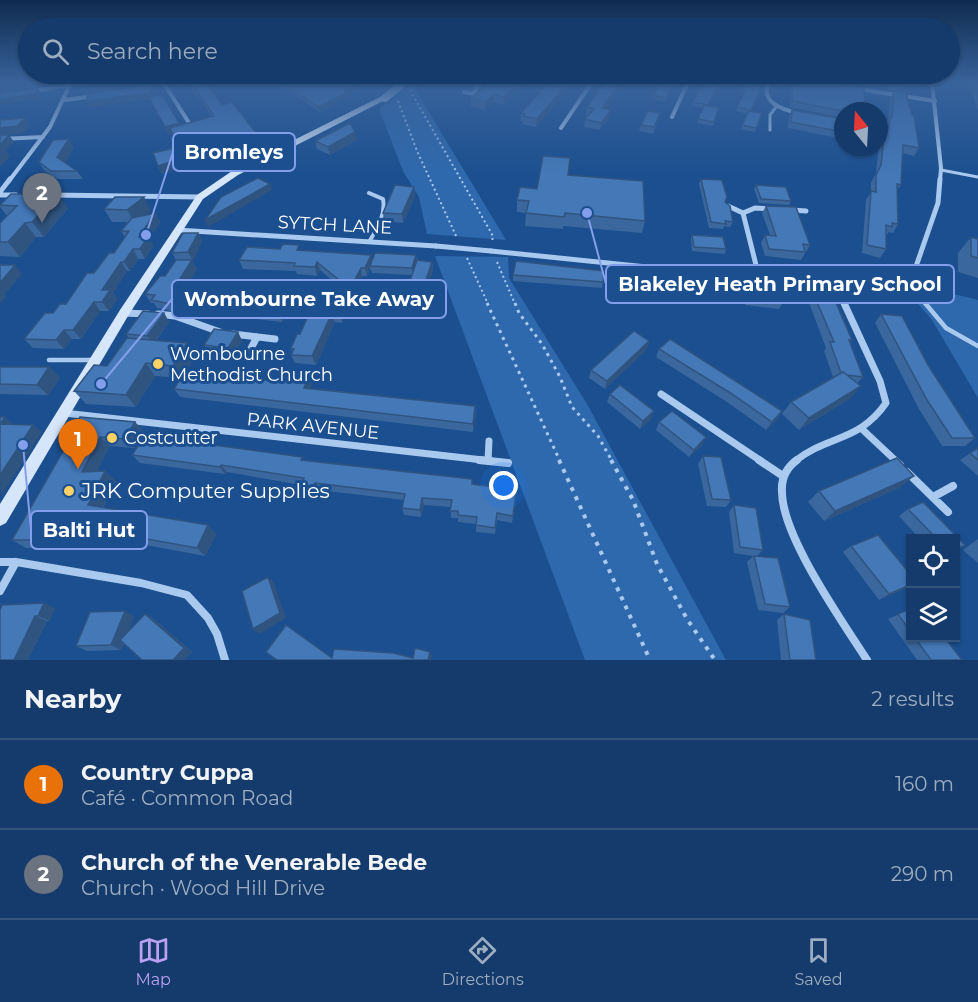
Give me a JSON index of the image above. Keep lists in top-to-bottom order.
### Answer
{
  "streets": {
    "street": ["SYTCH LANE", "PARK AVENUE"]
  },
  "places": [
    "Blakeley Heath Primary School",
    "Bromleys",
    "Wombourne Methodist Church",
    "Wombourne Take Away",
    "Costcutter",
    "Balti Hut",
    "JRK Computer Supplies"
  ],
  "north": "top",
  "page": {
    "search": "Search here",
    "pins": ["2", "1"],
    "heading": ["Nearby", "2 results"],
    "list": [
      {
        "mark": "1",
        "name": "Country Cuppa",
        "note": "Café · Common Road",
        "value": "160 m"
      },
      {
        "mark": "2",
        "name": "Church of the Venerable Bede",
        "note": "Church · Wood Hill Drive",
        "value": "290 m"
      }
    ],
    "nav": ["Map", "Directions", "Saved"]
  }
}
